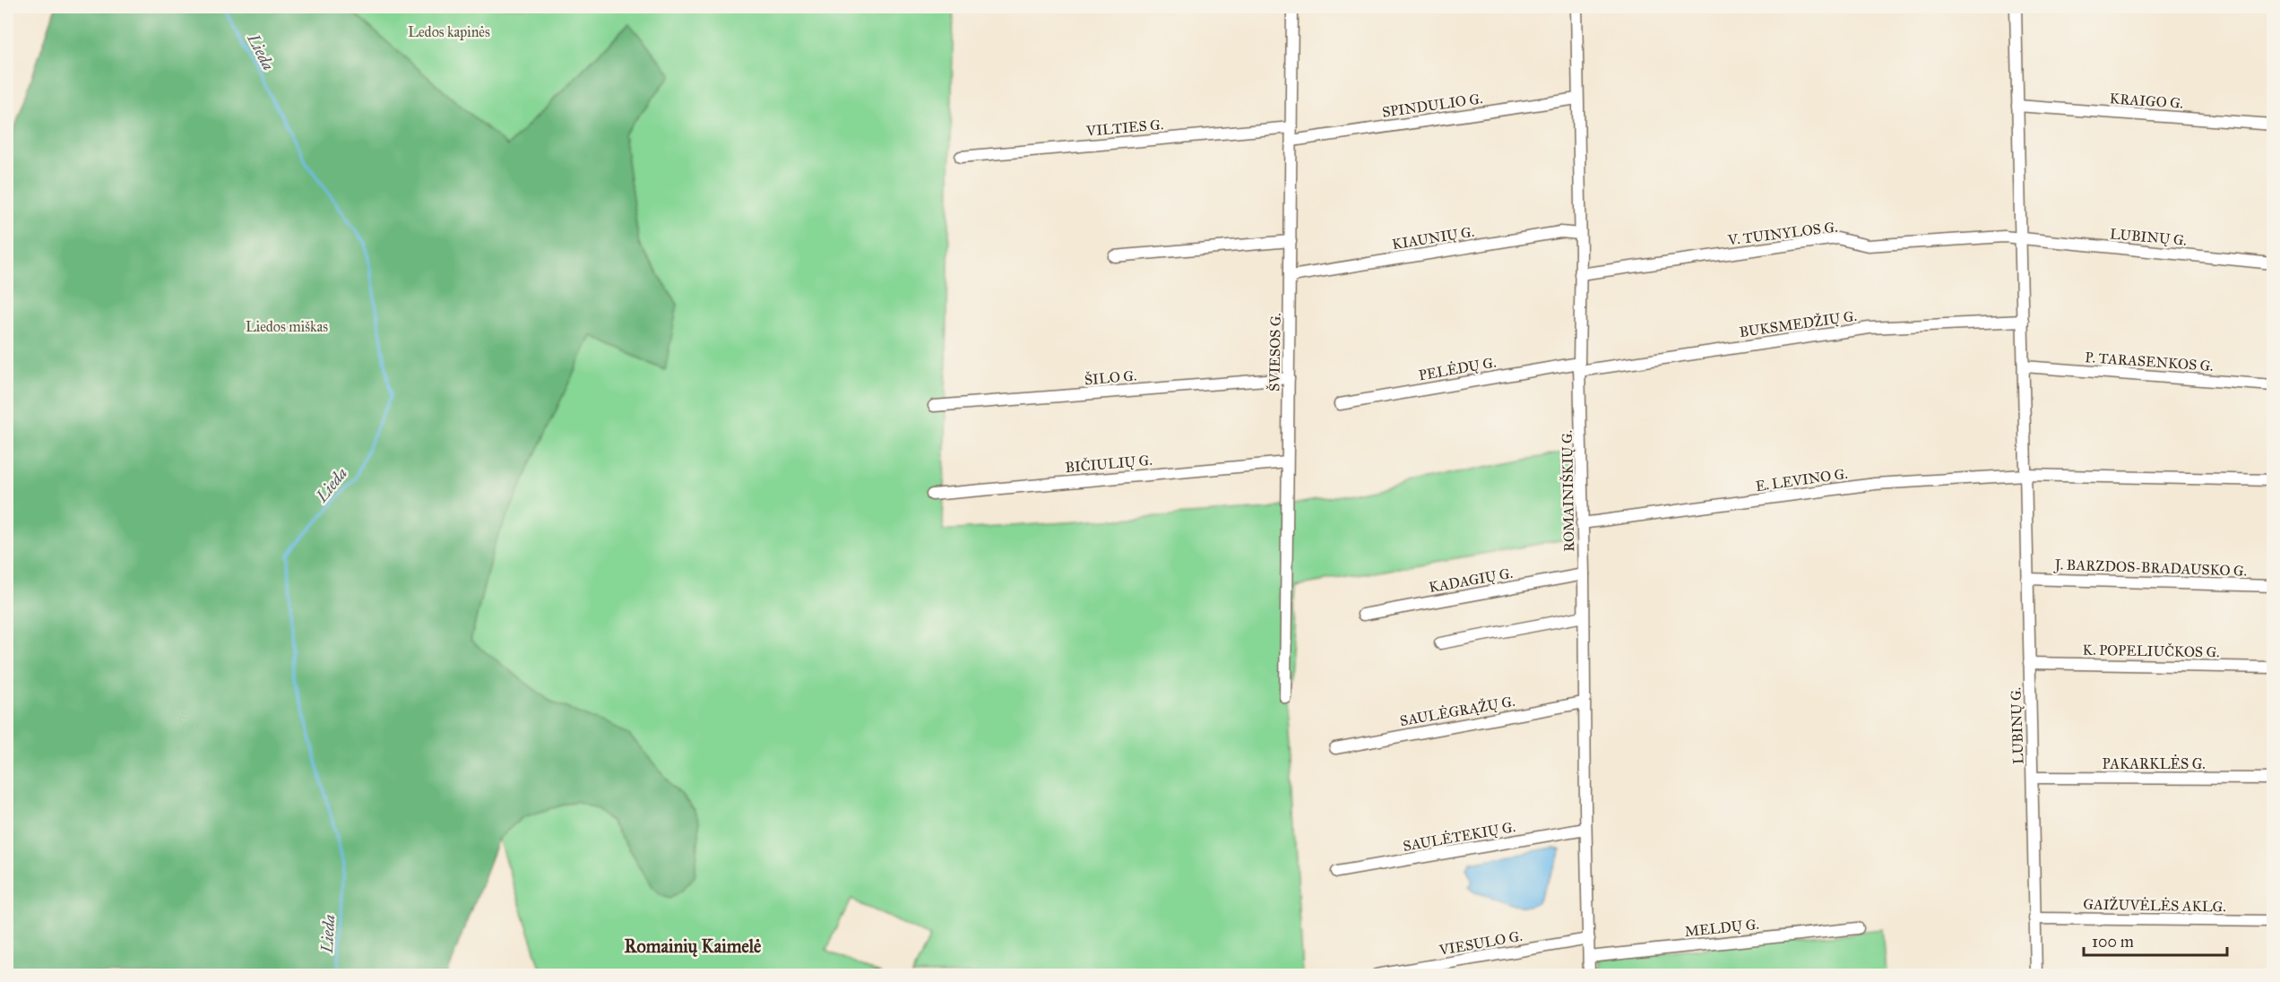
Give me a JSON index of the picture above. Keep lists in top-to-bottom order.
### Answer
{
  "streets": {
    "street": [
      "KRAIGO G.",
      "SPINDULIO G.",
      "VILTIES G.",
      "V. TUINYLOS G.",
      "LUBINŲ G.",
      "KIAUNIŲ G.",
      "BUKSMEDŽIŲ G.",
      "ŠVIESOS G.",
      "P. TARASENKOS G.",
      "PELĖDŲ G.",
      "ŠILO G.",
      "BIČIULIŲ G.",
      "E. LEVINO G.",
      "ROMAINIŠKIŲ G.",
      "J. BARZDOS-BRADAUSKO G.",
      "KADAGIŲ G.",
      "K. POPELIUČKOS G.",
      "SAULĖGRĄŽŲ G.",
      "PAKARKLĖS G.",
      "SAULĖTEKIŲ G.",
      "GAIŽUVĖLĖS AKLG.",
      "MELDŲ G.",
      "VIESULO G."
    ]
  },
  "crossings": [
    ["KRAIGO G.", "LUBINŲ G."],
    ["SPINDULIO G.", "ŠVIESOS G."],
    ["SPINDULIO G.", "ROMAINIŠKIŲ G."],
    ["VILTIES G.", "ŠVIESOS G."],
    ["V. TUINYLOS G.", "LUBINŲ G."],
    ["V. TUINYLOS G.", "ROMAINIŠKIŲ G."],
    ["LUBINŲ G.", "BUKSMEDŽIŲ G."],
    ["LUBINŲ G.", "P. TARASENKOS G."],
    ["LUBINŲ G.", "E. LEVINO G."],
    ["LUBINŲ G.", "J. BARZDOS-BRADAUSKO G."],
    ["LUBINŲ G.", "K. POPELIUČKOS G."],
    ["LUBINŲ G.", "PAKARKLĖS G."],
    ["LUBINŲ G.", "GAIŽUVĖLĖS AKLG."],
    ["KIAUNIŲ G.", "ŠVIESOS G."],
    ["KIAUNIŲ G.", "ROMAINIŠKIŲ G."],
    ["BUKSMEDŽIŲ G.", "PELĖDŲ G."],
    ["BUKSMEDŽIŲ G.", "ROMAINIŠKIŲ G."],
    ["ŠVIESOS G.", "ŠILO G."],
    ["ŠVIESOS G.", "BIČIULIŲ G."],
    ["PELĖDŲ G.", "ROMAINIŠKIŲ G."],
    ["E. LEVINO G.", "ROMAINIŠKIŲ G."],
    ["ROMAINIŠKIŲ G.", "KADAGIŲ G."],
    ["ROMAINIŠKIŲ G.", "SAULĖGRĄŽŲ G."],
    ["ROMAINIŠKIŲ G.", "SAULĖTEKIŲ G."],
    ["ROMAINIŠKIŲ G.", "MELDŲ G."],
    ["ROMAINIŠKIŲ G.", "VIESULO G."]
  ],
  "districts": ["Romainių Kaimelė"],
  "water": ["Lieda"],
  "parks": ["Ledos kapinės", "Liedos miškas"],
  "scale_bar": "100 m"
}
